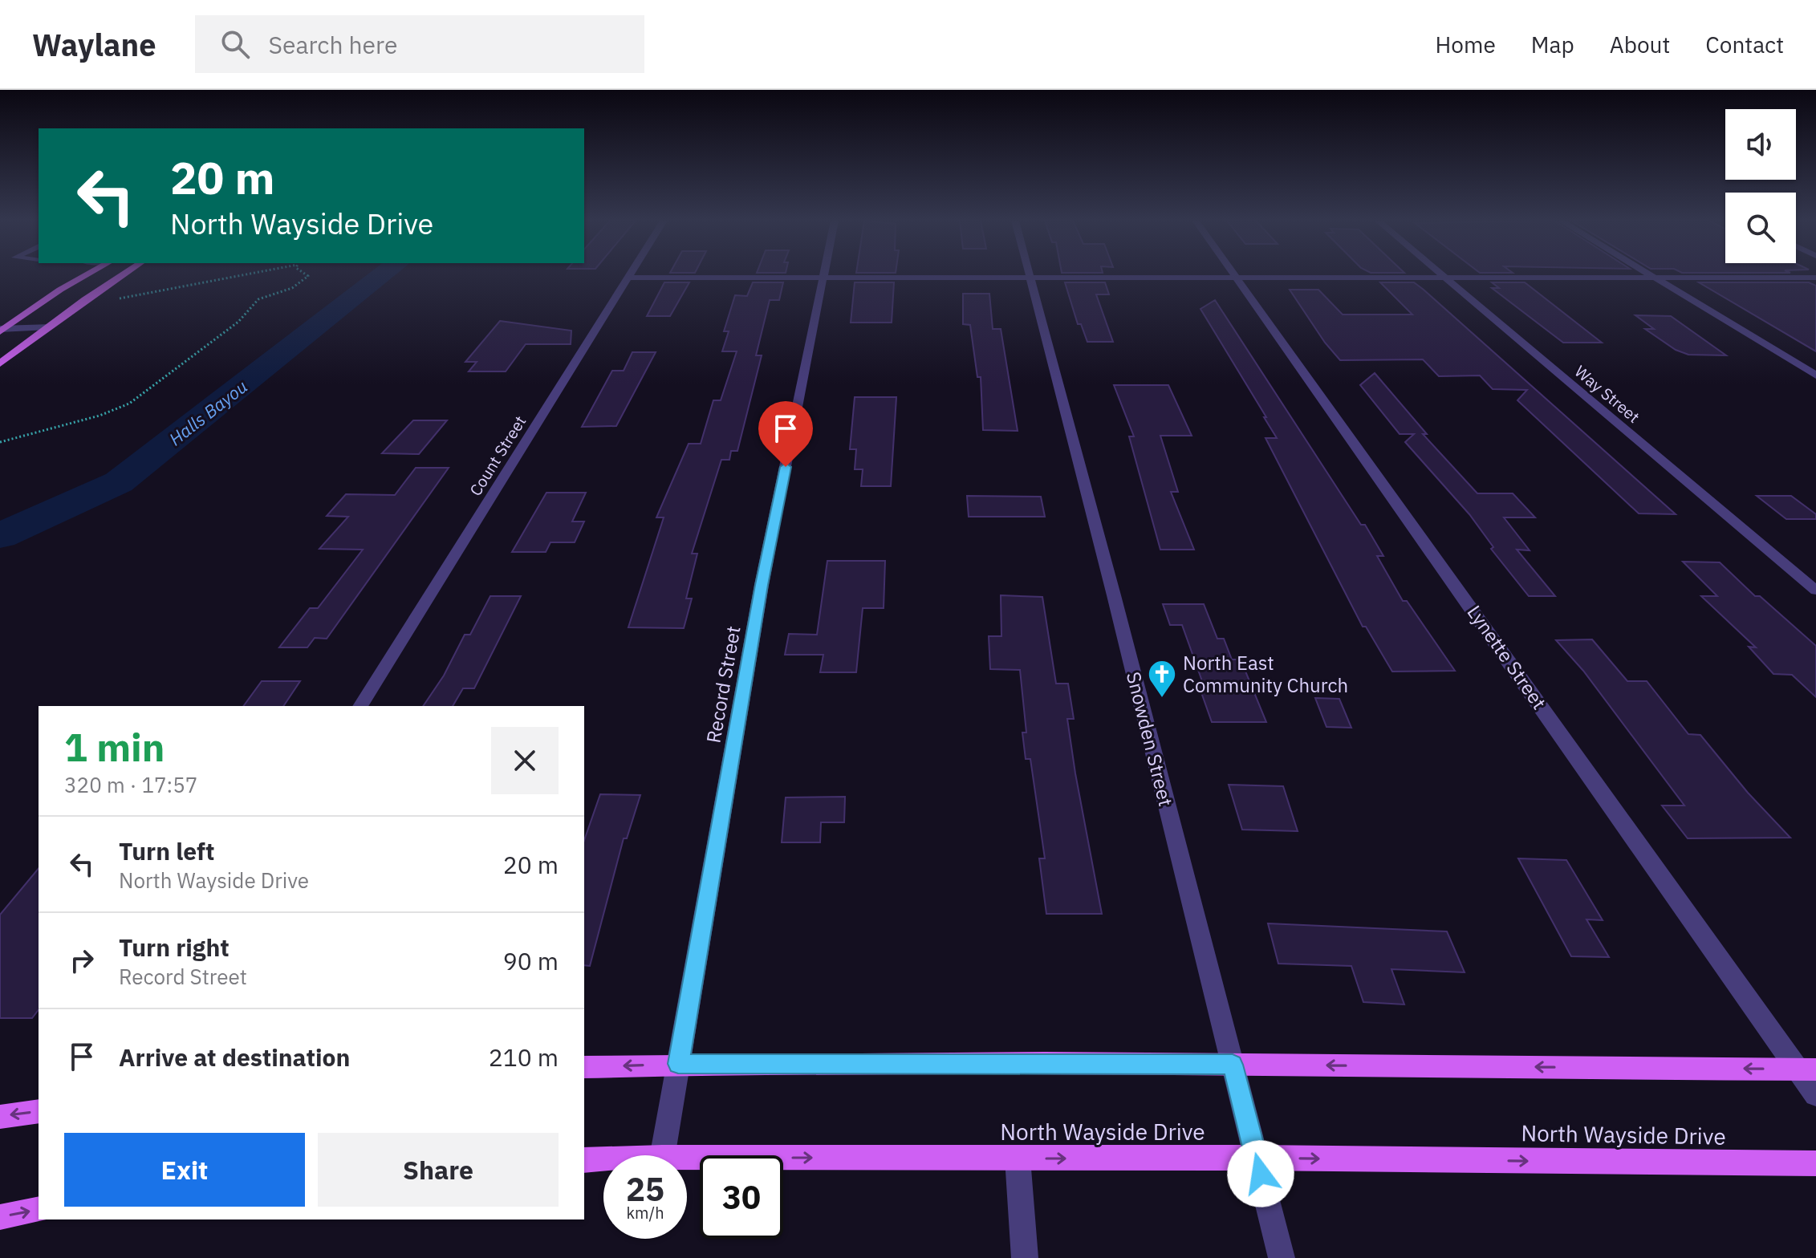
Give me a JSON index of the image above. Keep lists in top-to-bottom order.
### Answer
{
  "streets": {
    "main road": ["North Wayside Drive"],
    "street": [
      "Way Street",
      "Count Street",
      "Lynette Street",
      "Record Street",
      "Snowden Street"
    ]
  },
  "crossings": [
    ["Snowden Street", "North Wayside Drive"]
  ],
  "water": ["Halls Bayou"],
  "places": {
    "church": ["North East Community Church"]
  },
  "page": {
    "header": "Waylane",
    "search": "Search here",
    "nav": [
      "Home",
      "Map",
      "About",
      "Contact"
    ],
    "turn": ["20 m", "North Wayside Drive"],
    "heading": ["1 min", "320 m · 17:57"],
    "list": [
      {
        "name": "Turn left",
        "note": "North Wayside Drive",
        "value": "20 m"
      },
      {
        "name": "Turn right",
        "note": "Record Street",
        "value": "90 m"
      },
      {
        "name": "Arrive at destination",
        "value": "210 m"
      }
    ],
    "buttons": ["Exit", "Share"],
    "speed": "25 km/h",
    "limit": "30"
  }
}
